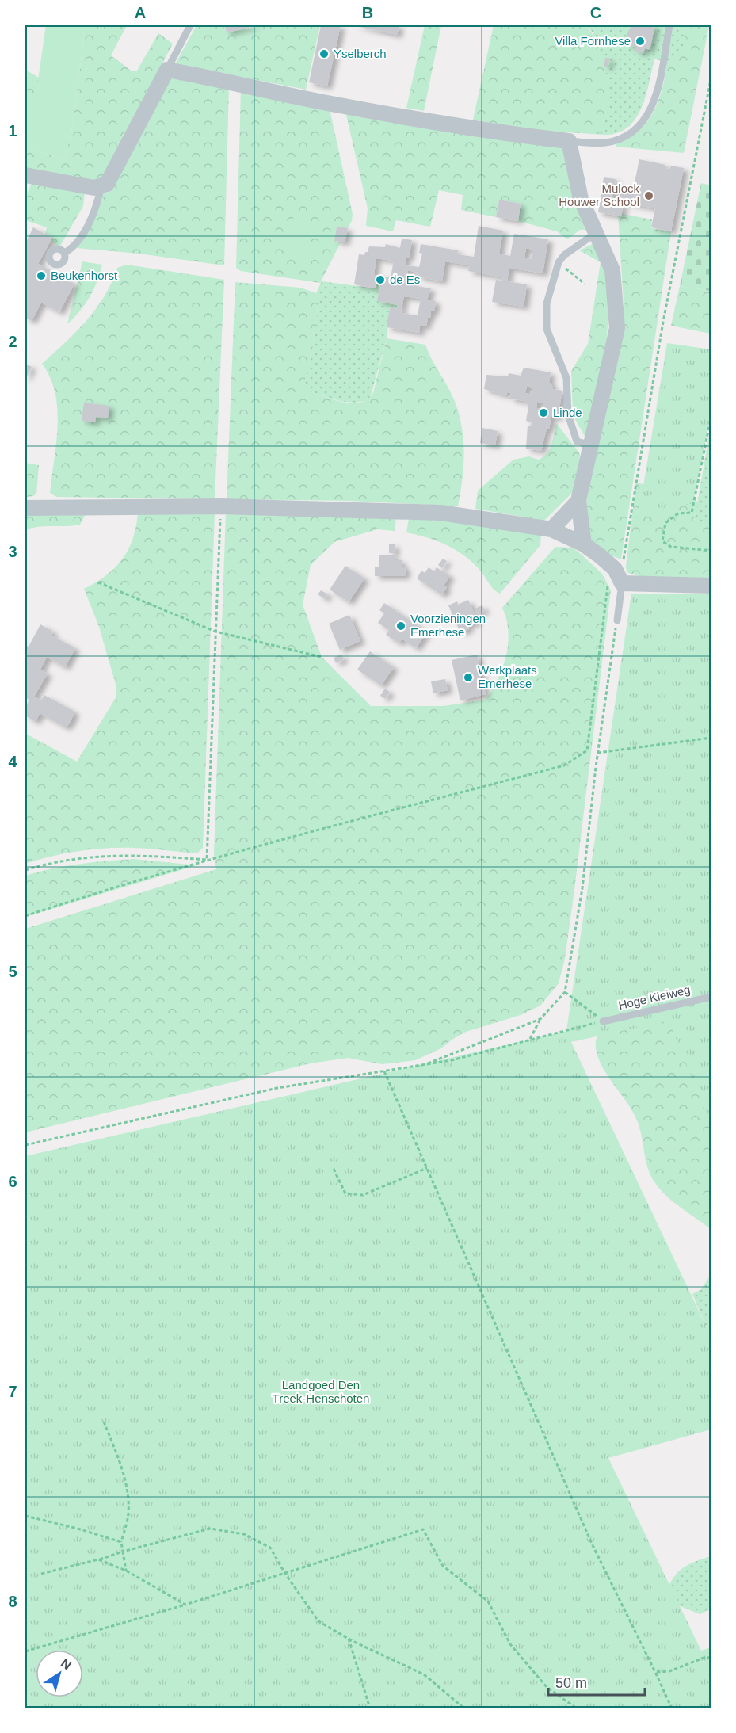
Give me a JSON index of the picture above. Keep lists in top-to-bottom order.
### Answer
{
  "streets": {
    "lane": ["Hoge Kleiweg"]
  },
  "parks": ["Landgoed Den Treek-Henschoten"],
  "places": [
    "Villa Fornhese",
    "Yselberch",
    "Mulock Houwer School",
    "Beukenhorst",
    "de Es",
    "Linde",
    "Voorzieningen Emerhese",
    "Werkplaats Emerhese"
  ],
  "scale_bar": "50 m",
  "north": "top right",
  "grid": {
    "columns": ["A", "B", "C"],
    "rows": [
      "1",
      "2",
      "3",
      "4",
      "5",
      "6",
      "7",
      "8"
    ]
  }
}
